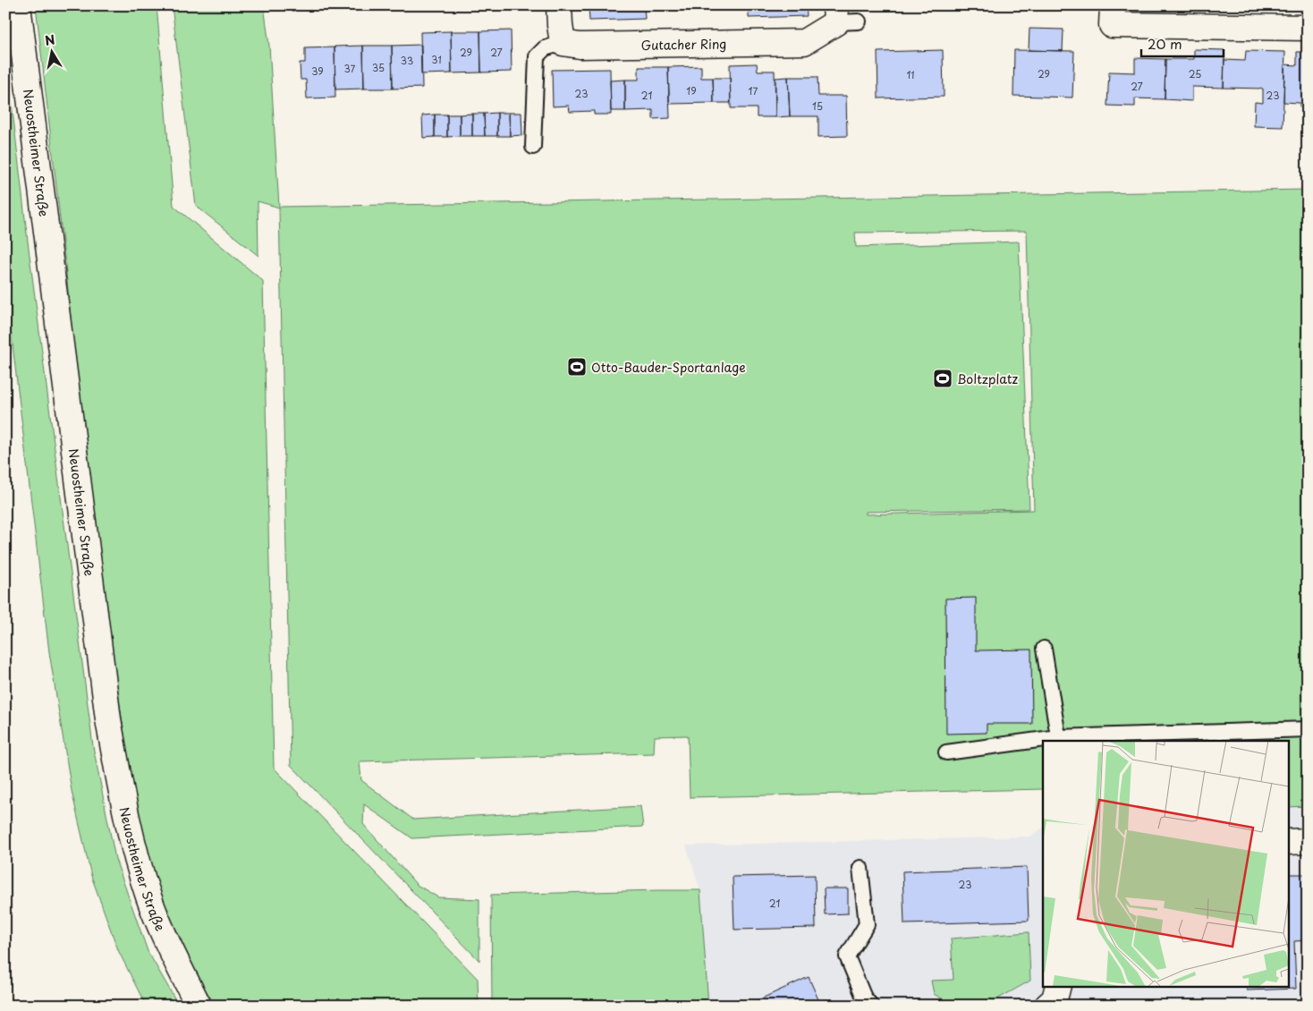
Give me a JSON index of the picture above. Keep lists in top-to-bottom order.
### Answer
{
  "streets": {
    "main road": ["Gutacher Ring", "Neuostheimer Straße"]
  },
  "places": {
    "sports": ["Otto-Bauder-Sportanlage", "Boltzplatz"]
  },
  "house_numbers": [
    "29",
    "27",
    "31",
    "33",
    "35",
    "37",
    "39",
    "29",
    "25",
    "11",
    "27",
    "19",
    "17",
    "23",
    "21",
    "23",
    "15",
    "23",
    "21"
  ],
  "scale_bar": "20 m",
  "north": "top"
}
